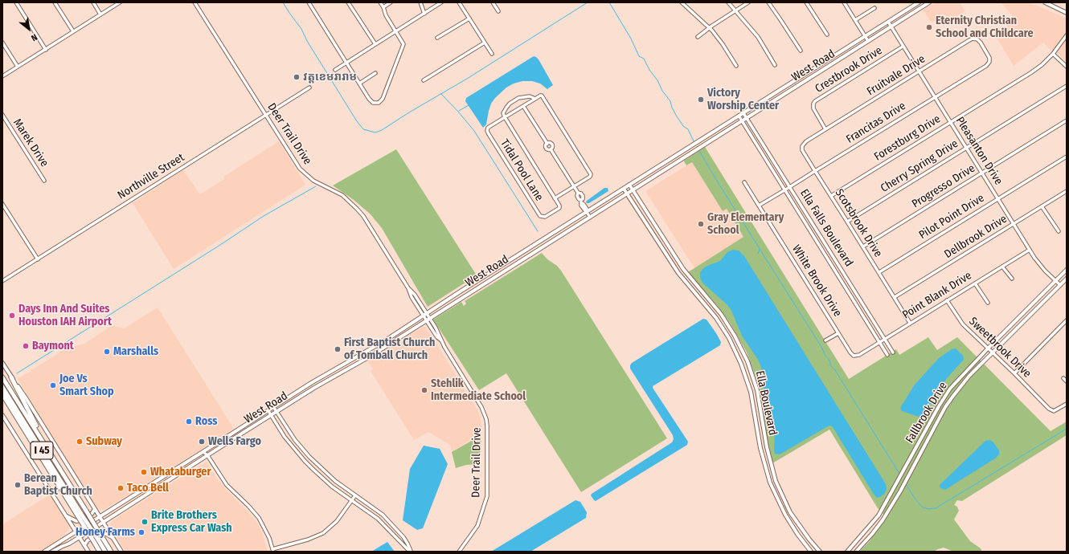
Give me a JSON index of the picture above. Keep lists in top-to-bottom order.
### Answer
{
  "streets": {
    "highway": ["I 45"],
    "main road": ["West Road", "Ella Boulevard", "Fallbrook Drive"],
    "street": [
      "Crestbrook Drive",
      "Fruitvale Drive",
      "Francitas Drive",
      "Deer Trail Drive",
      "Forestburg Drive",
      "Marek Drive",
      "Pleasanton Drive",
      "Cherry Spring Drive",
      "Tidal Pool Lane",
      "Northville Street",
      "Progresso Drive",
      "Pilot Point Drive",
      "Scotsbrook Drive",
      "Ella Falls Boulevard",
      "Dellbrook Drive",
      "White Brook Drive",
      "Point Blank Drive",
      "Sweetbrook Drive"
    ]
  },
  "crossings": [
    ["West Road", "Deer Trail Drive"],
    ["West Road", "Pleasanton Drive"],
    ["West Road", "Ella Falls Boulevard"],
    ["West Road", "Ella Boulevard"],
    ["Crestbrook Drive", "Fruitvale Drive"],
    ["Crestbrook Drive", "Pleasanton Drive"],
    ["Fruitvale Drive", "Francitas Drive"],
    ["Fruitvale Drive", "Pleasanton Drive"],
    ["Fruitvale Drive", "Scotsbrook Drive"],
    ["Francitas Drive", "Pleasanton Drive"],
    ["Francitas Drive", "Scotsbrook Drive"],
    ["Francitas Drive", "Ella Falls Boulevard"],
    ["Francitas Drive", "White Brook Drive"],
    ["Deer Trail Drive", "Northville Street"],
    ["Forestburg Drive", "Pleasanton Drive"],
    ["Forestburg Drive", "Scotsbrook Drive"],
    ["Pleasanton Drive", "Cherry Spring Drive"],
    ["Pleasanton Drive", "Progresso Drive"],
    ["Pleasanton Drive", "Pilot Point Drive"],
    ["Pleasanton Drive", "Dellbrook Drive"],
    ["Pleasanton Drive", "Point Blank Drive"],
    ["Pleasanton Drive", "Fallbrook Drive"],
    ["Cherry Spring Drive", "Scotsbrook Drive"],
    ["Progresso Drive", "Scotsbrook Drive"],
    ["Pilot Point Drive", "Scotsbrook Drive"],
    ["Scotsbrook Drive", "Dellbrook Drive"],
    ["Scotsbrook Drive", "Point Blank Drive"],
    ["Ella Falls Boulevard", "Point Blank Drive"],
    ["White Brook Drive", "Point Blank Drive"],
    ["Point Blank Drive", "Sweetbrook Drive"],
    ["Sweetbrook Drive", "Fallbrook Drive"]
  ],
  "places": [
    "Eternity Christian School and Childcare",
    "វត្តខេមរារាម",
    "Victory Worship Center",
    "Gray Elementary School",
    "Days Inn And Suites Houston IAH Airport",
    "Baymont",
    "First Baptist Church of Tomball Church",
    "Marshalls",
    "Joe Vs Smart Shop",
    "Stehlik Intermediate School",
    "Ross",
    "Subway",
    "Wells Fargo",
    "Whataburger",
    "Berean Baptist Church",
    "Taco Bell",
    "Brite Brothers Express Car Wash",
    "Honey Farms"
  ],
  "north": "bottom right"
}
